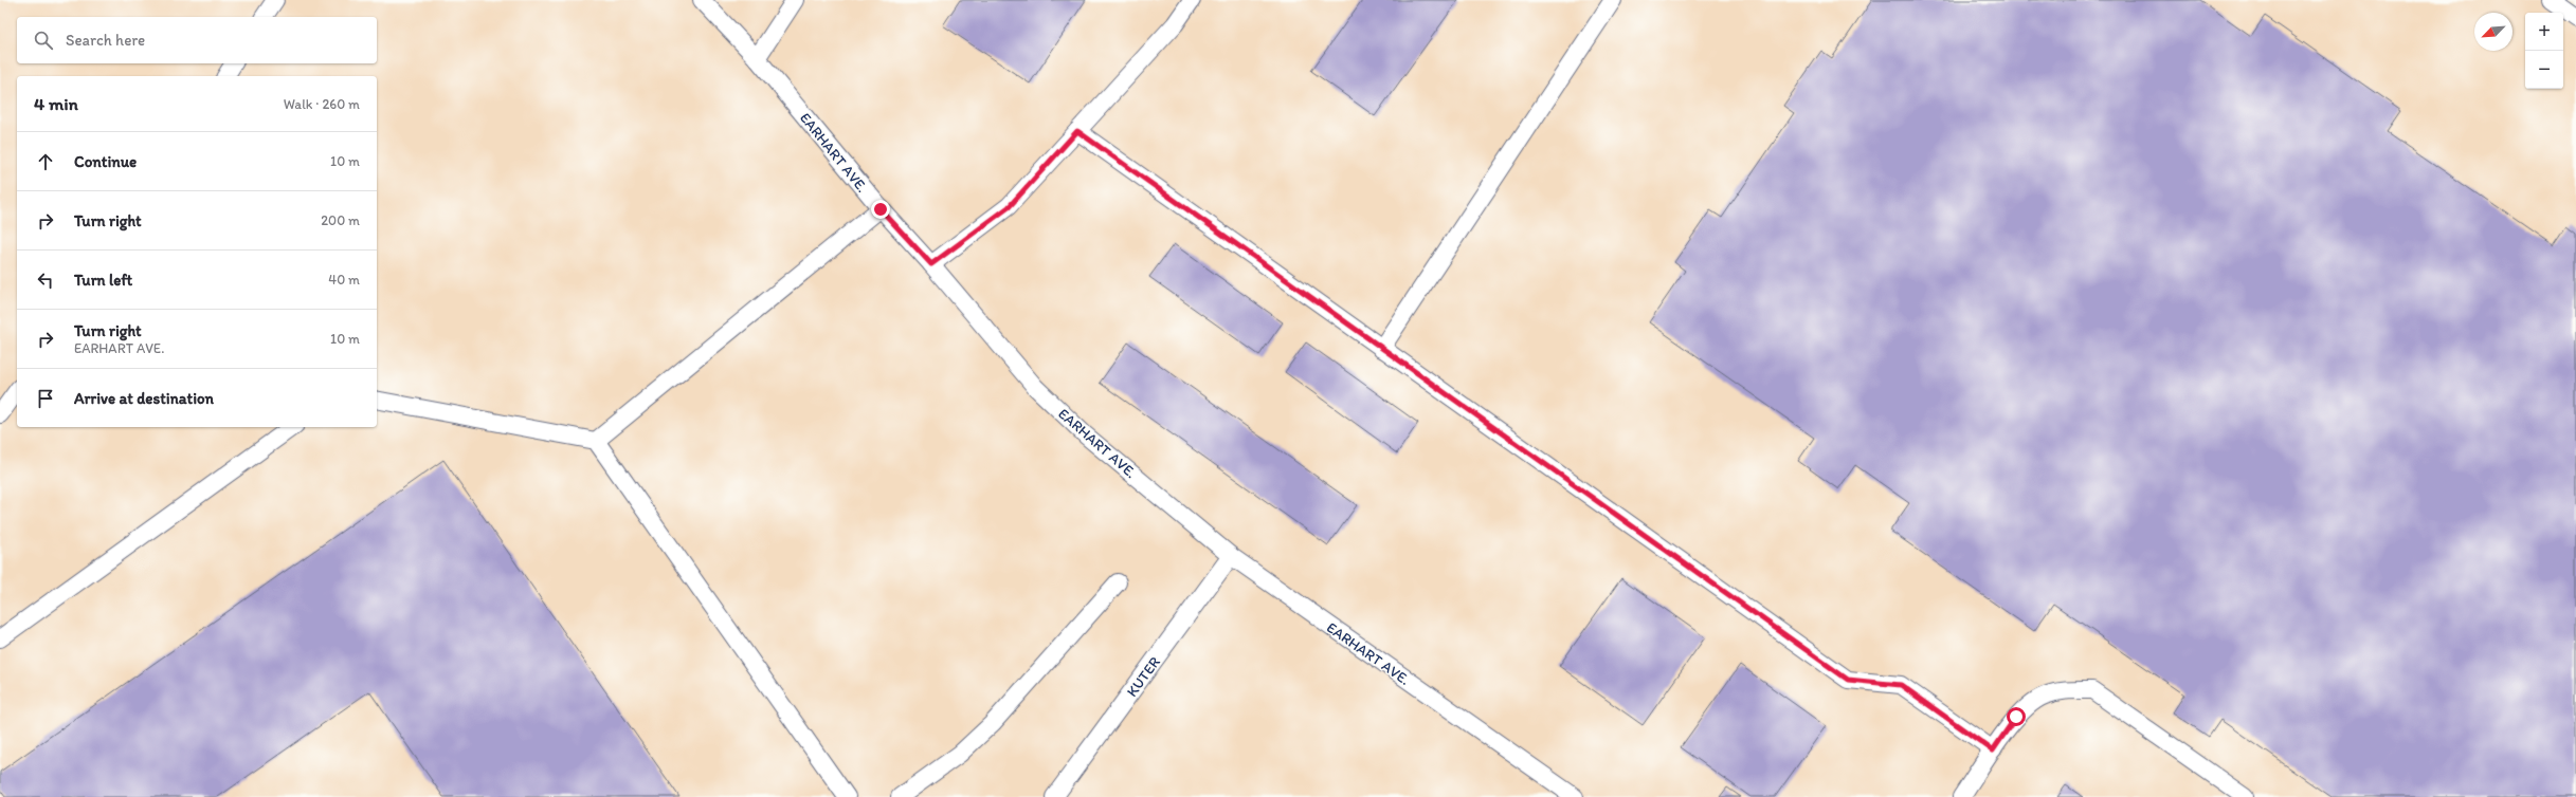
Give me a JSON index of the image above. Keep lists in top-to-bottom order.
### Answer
{
  "streets": {
    "lane": ["EARHART AVE.", "KUTER"]
  },
  "crossings": [
    ["EARHART AVE.", "KUTER"]
  ],
  "north": "bottom left",
  "page": {
    "map_buttons": ["+", "−"],
    "search": "Search here",
    "heading": ["4 min", "Walk · 260 m"],
    "list": [
      ["Continue", "10 m"],
      ["Turn right", "200 m"],
      ["Turn left", "40 m"],
      ["Turn right", "EARHART AVE.", "10 m"],
      "Arrive at destination"
    ]
  }
}
